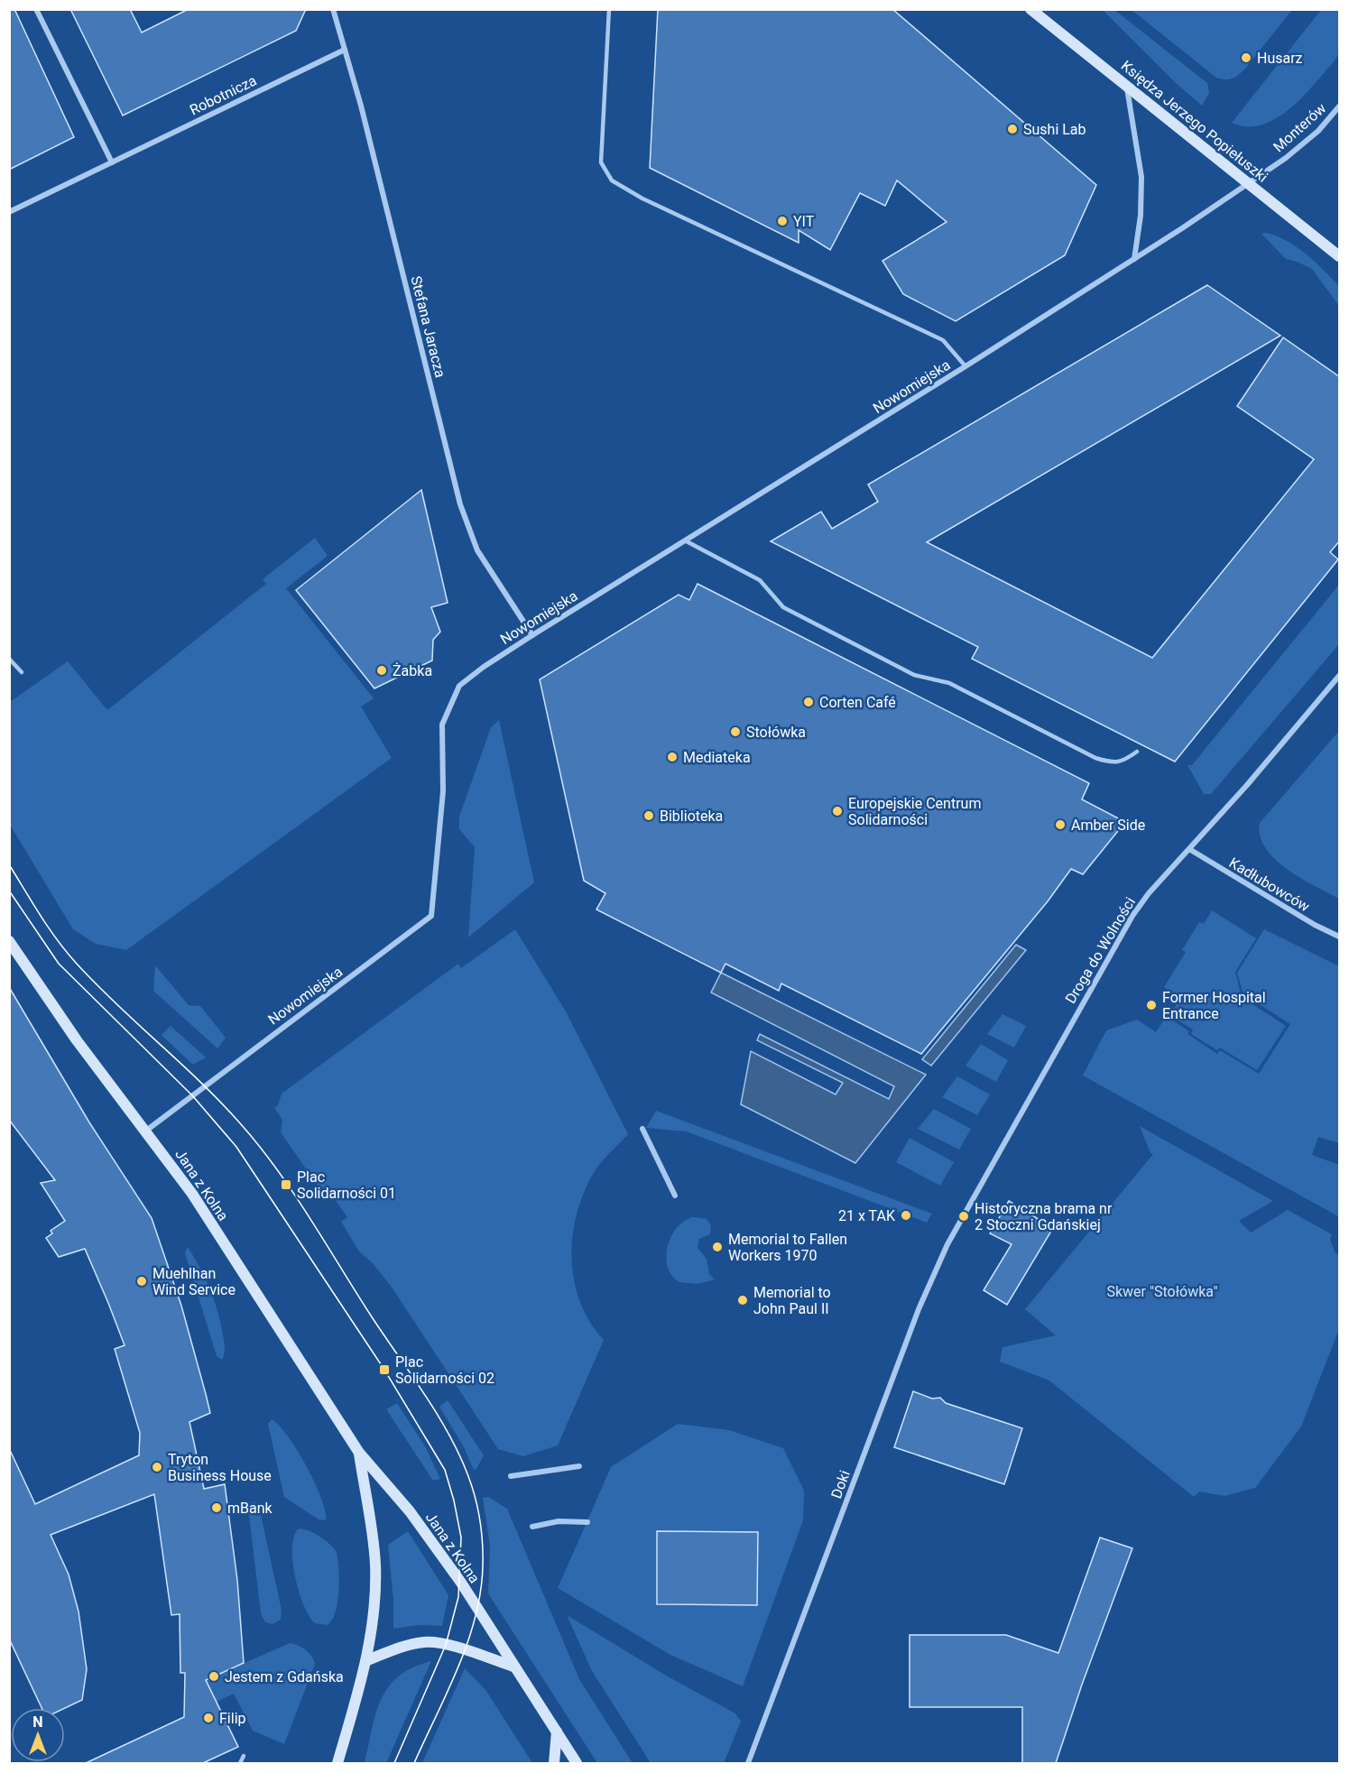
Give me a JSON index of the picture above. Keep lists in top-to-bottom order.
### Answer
{
  "streets": {
    "main road": ["Księdza Jerzego Popiełuszki", "Jana z Kolna"],
    "street": [
      "Robotnicza",
      "Monterów",
      "Stefana Jaracza",
      "Nowomiejska",
      "Kadłubowców",
      "Droga do Wolności",
      "Doki"
    ]
  },
  "crossings": [
    ["Robotnicza", "Stefana Jaracza"],
    ["Księdza Jerzego Popiełuszki", "Monterów"],
    ["Księdza Jerzego Popiełuszki", "Nowomiejska"],
    ["Monterów", "Nowomiejska"],
    ["Stefana Jaracza", "Nowomiejska"],
    ["Nowomiejska", "Jana z Kolna"],
    ["Kadłubowców", "Droga do Wolności"],
    ["Droga do Wolności", "Doki"]
  ],
  "parks": ["Skwer \"Stołówka\""],
  "places": {
    "other": [
      "Husarz",
      "Sushi Lab",
      "YIT",
      "Żabka",
      "Corten Café",
      "Stołówka",
      "Mediateka",
      "Europejskie Centrum Solidarności",
      "Biblioteka",
      "Amber Side",
      "Former Hospital Entrance",
      "21 x TAK",
      "Historyczna brama nr 2 Stoczni Gdańskiej",
      "Memorial to Fallen Workers 1970",
      "Muehlhan Wind Service",
      "Memorial to John Paul II",
      "Tryton Business House",
      "mBank",
      "Jestem z Gdańska",
      "Filip"
    ],
    "transit": ["Plac Solidarności 01", "Plac Solidarności 02"]
  },
  "north": "top"
}
